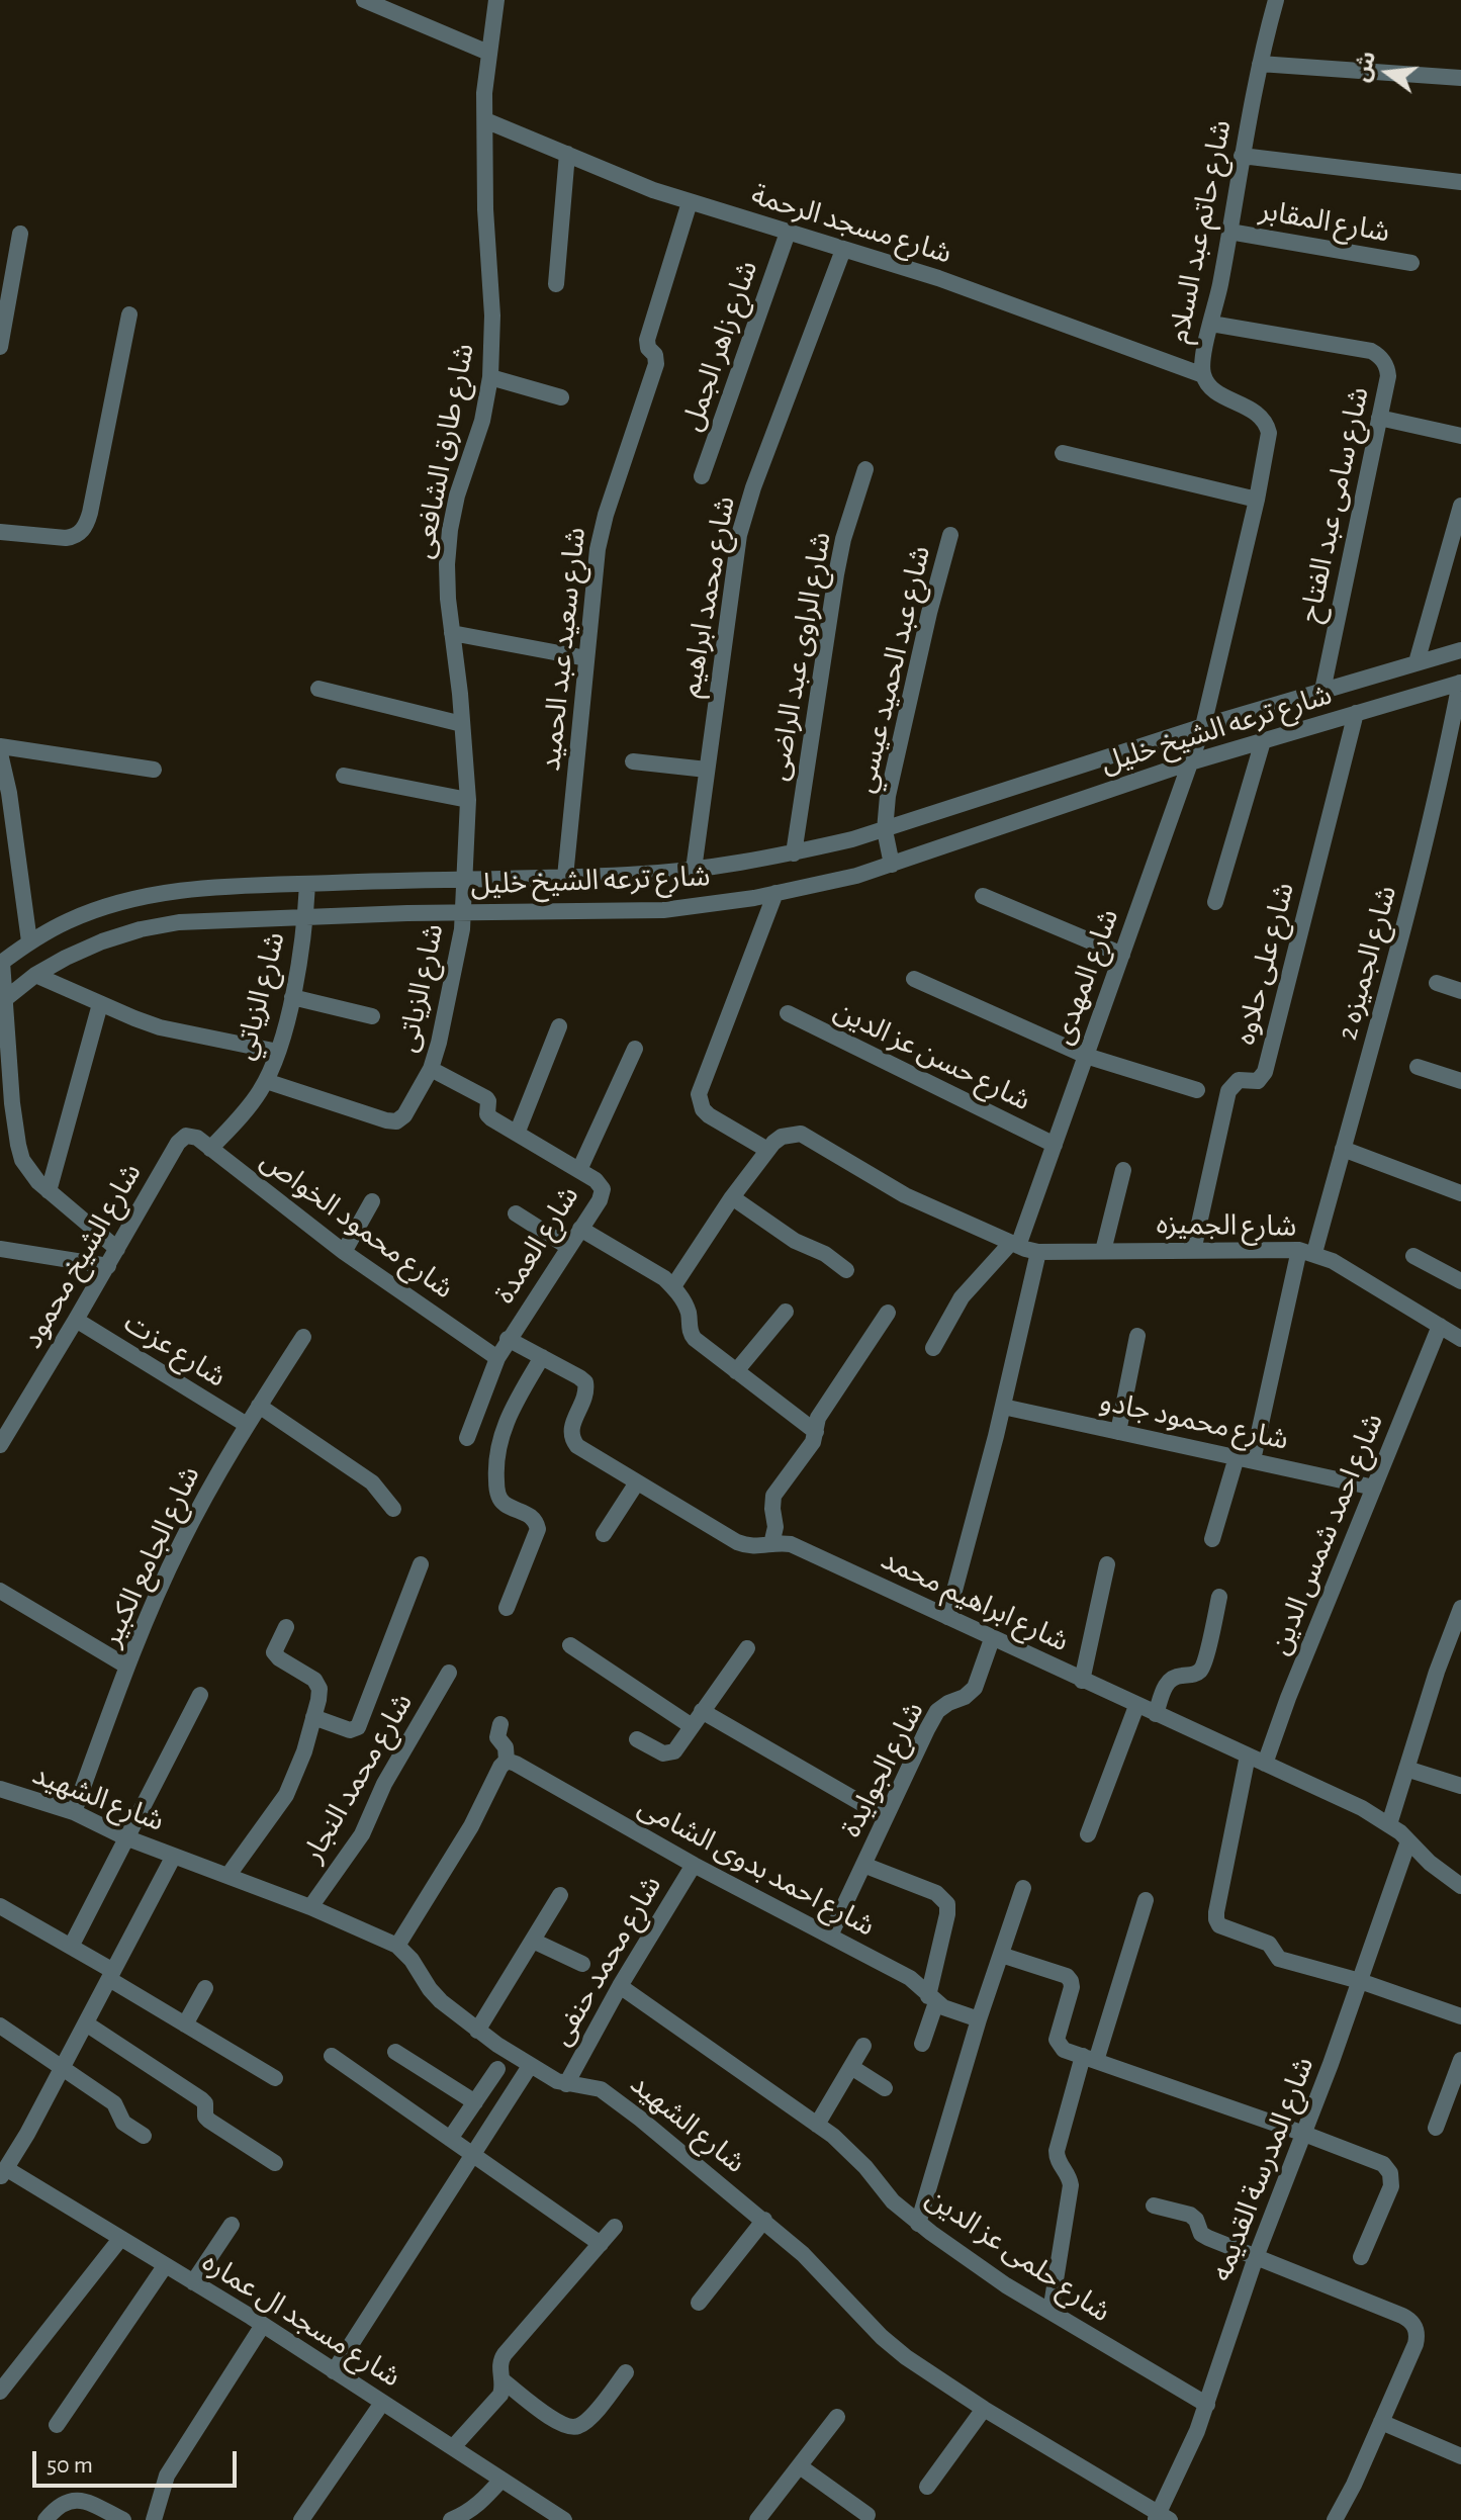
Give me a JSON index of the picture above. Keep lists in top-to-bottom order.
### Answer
{
  "streets": {
    "street": [
      "شارع المقابر",
      "شارع مسجد الرحمة",
      "شارع حاتم عبد السلام",
      "شارع زاهر الجمل",
      "شارع طارق الشافعى",
      "شارع سامى عبد الفتاح",
      "شارع محمد ابراهيم",
      "شارع سعيد عبد الحميد",
      "شارع الراوى عبد الراضى",
      "شارع عبد الحميد عيسي",
      "شارع ترعه الشيخ خليل",
      "شارع الجميزه 2",
      "شارع على حلاوه",
      "شارع المهدى",
      "شارع الزياتى",
      "شارع الزياتي",
      "شارع حسن عز الدين",
      "شارع محمود الخواص",
      "شارع الجميزه",
      "شارع العمدة",
      "شارع الشيخ محمود",
      "شارع عزت",
      "شارع محمود جادو",
      "شارع احمد شمس الدين",
      "شارع الجامع الكبير",
      "شارع ابراهيم محمد",
      "شارع الجوايدة",
      "شارع محمد النجار",
      "شارع الشهيد",
      "شارع احمد بدوى الشامى",
      "شارع محمد حنفى",
      "شارع المدرسة القديمه",
      "شارع حلمى عز الدين",
      "شارع مسجد ال عماره"
    ]
  },
  "crossings": [
    ["شارع المقابر", "شارع حاتم عبد السلام"],
    ["شارع مسجد الرحمة", "شارع حاتم عبد السلام"],
    ["شارع مسجد الرحمة", "شارع زاهر الجمل"],
    ["شارع مسجد الرحمة", "شارع طارق الشافعى"],
    ["شارع مسجد الرحمة", "شارع محمد ابراهيم"],
    ["شارع مسجد الرحمة", "شارع سعيد عبد الحميد"],
    ["شارع حاتم عبد السلام", "شارع سامى عبد الفتاح"],
    ["شارع حاتم عبد السلام", "شارع ترعه الشيخ خليل"],
    ["شارع حاتم عبد السلام", "شارع المهدى"],
    ["شارع طارق الشافعى", "شارع ترعه الشيخ خليل"],
    ["شارع طارق الشافعى", "شارع الزياتى"],
    ["شارع سامى عبد الفتاح", "شارع ترعه الشيخ خليل"],
    ["شارع محمد ابراهيم", "شارع ترعه الشيخ خليل"],
    ["شارع سعيد عبد الحميد", "شارع ترعه الشيخ خليل"],
    ["شارع الراوى عبد الراضى", "شارع ترعه الشيخ خليل"],
    ["شارع عبد الحميد عيسي", "شارع ترعه الشيخ خليل"],
    ["شارع ترعه الشيخ خليل", "شارع الجميزه 2"],
    ["شارع ترعه الشيخ خليل", "شارع على حلاوه"],
    ["شارع ترعه الشيخ خليل", "شارع المهدى"],
    ["شارع ترعه الشيخ خليل", "شارع الزياتى"],
    ["شارع ترعه الشيخ خليل", "شارع الزياتي"],
    ["شارع الجميزه 2", "شارع الجميزه"],
    ["شارع الجميزه 2", "شارع محمود جادو"],
    ["شارع على حلاوه", "شارع الجميزه"],
    ["شارع المهدى", "شارع حسن عز الدين"],
    ["شارع المهدى", "شارع الجميزه"],
    ["شارع الزياتى", "شارع الزياتي"],
    ["شارع الزياتى", "شارع العمدة"],
    ["شارع الزياتي", "شارع محمود الخواص"],
    ["شارع محمود الخواص", "شارع العمدة"],
    ["شارع محمود الخواص", "شارع الشيخ محمود"],
    ["شارع الجميزه", "شارع احمد شمس الدين"],
    ["شارع الشيخ محمود", "شارع عزت"],
    ["شارع عزت", "شارع الجامع الكبير"],
    ["شارع محمود جادو", "شارع احمد شمس الدين"],
    ["شارع احمد شمس الدين", "شارع ابراهيم محمد"],
    ["شارع الجامع الكبير", "شارع الشهيد"],
    ["شارع ابراهيم محمد", "شارع الجوايدة"],
    ["شارع ابراهيم محمد", "شارع المدرسة القديمه"],
    ["شارع الجوايدة", "شارع احمد بدوى الشامى"],
    ["شارع محمد النجار", "شارع الشهيد"],
    ["شارع الشهيد", "شارع محمد حنفى"],
    ["شارع الشهيد", "شارع المدرسة القديمه"],
    ["شارع احمد بدوى الشامى", "شارع محمد حنفى"],
    ["شارع محمد حنفى", "شارع حلمى عز الدين"],
    ["شارع المدرسة القديمه", "شارع حلمى عز الدين"]
  ],
  "scale_bar": "50 m",
  "north": "left"
}
